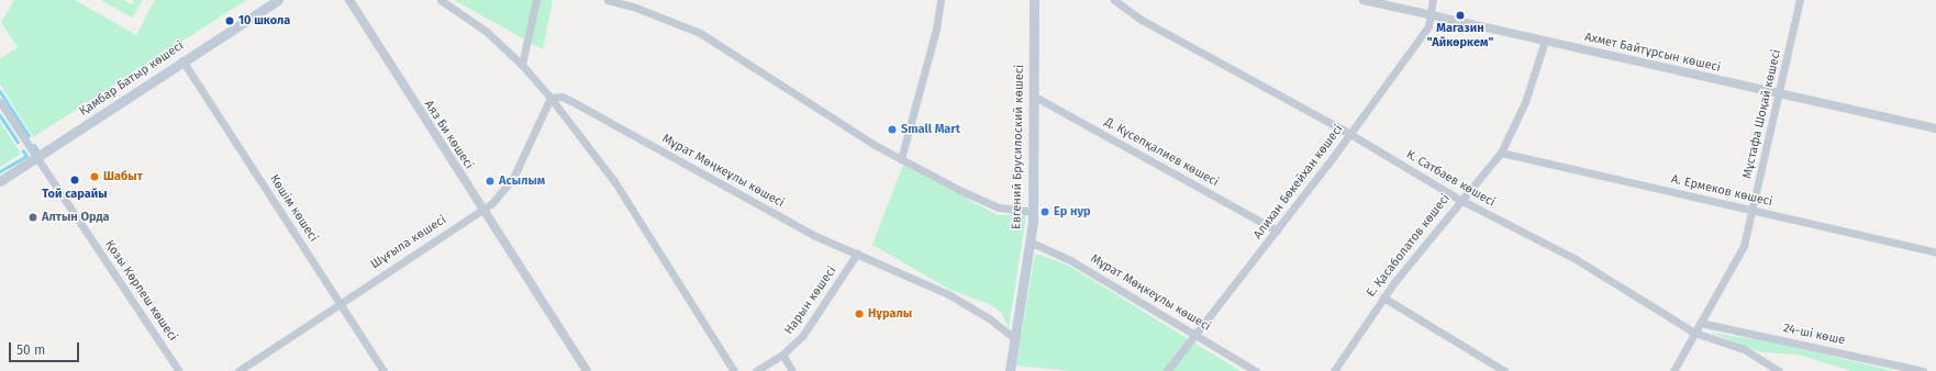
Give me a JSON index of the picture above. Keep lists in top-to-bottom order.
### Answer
{
  "streets": {
    "main road": ["Қамбар Батыр көшесі", "Евгений Брусилоский көшесі"],
    "street": [
      "Ахмет Байтұрсын көшесі",
      "Мұстафа Шоқай көшесі",
      "Аяз Би көшесі",
      "Д. Күсепқалиев көшесі",
      "Мұрат Мөңкеұлы көшесі",
      "К. Сатбаев көшесі",
      "Алихан Бөкейхан көшесі",
      "А. Ермеков көшесі",
      "Көшім көшесі",
      "Шұғыла көшесі",
      "Е. Қасаболатов көшесі",
      "Қозы Көрпеш көшесі",
      "Нарын көшесі",
      "24-ші көше"
    ]
  },
  "crossings": [
    ["Ахмет Байтұрсын көшесі", "Мұстафа Шоқай көшесі"],
    ["Ахмет Байтұрсын көшесі", "Алихан Бөкейхан көшесі"],
    ["Ахмет Байтұрсын көшесі", "Е. Қасаболатов көшесі"],
    ["Қамбар Батыр көшесі", "Көшім көшесі"],
    ["Қамбар Батыр көшесі", "Қозы Көрпеш көшесі"],
    ["Мұстафа Шоқай көшесі", "К. Сатбаев көшесі"],
    ["Мұстафа Шоқай көшесі", "А. Ермеков көшесі"],
    ["Мұстафа Шоқай көшесі", "24-ші көше"],
    ["Аяз Би көшесі", "Шұғыла көшесі"],
    ["Евгений Брусилоский көшесі", "Д. Күсепқалиев көшесі"],
    ["Евгений Брусилоский көшесі", "Мұрат Мөңкеұлы көшесі"],
    ["Д. Күсепқалиев көшесі", "Алихан Бөкейхан көшесі"],
    ["Мұрат Мөңкеұлы көшесі", "Алихан Бөкейхан көшесі"],
    ["Мұрат Мөңкеұлы көшесі", "Шұғыла көшесі"],
    ["Мұрат Мөңкеұлы көшесі", "Нарын көшесі"],
    ["К. Сатбаев көшесі", "Алихан Бөкейхан көшесі"],
    ["К. Сатбаев көшесі", "Е. Қасаболатов көшесі"],
    ["А. Ермеков көшесі", "Е. Қасаболатов көшесі"],
    ["Көшім көшесі", "Шұғыла көшесі"]
  ],
  "places": [
    "Магазин \"Айкөркем\"",
    "10 школа",
    "Small Mart",
    "Шабыт",
    "Той сарайы",
    "Асылым",
    "Ер нур",
    "Алтын Орда",
    "Нұралы"
  ],
  "scale_bar": "50 m"
}
